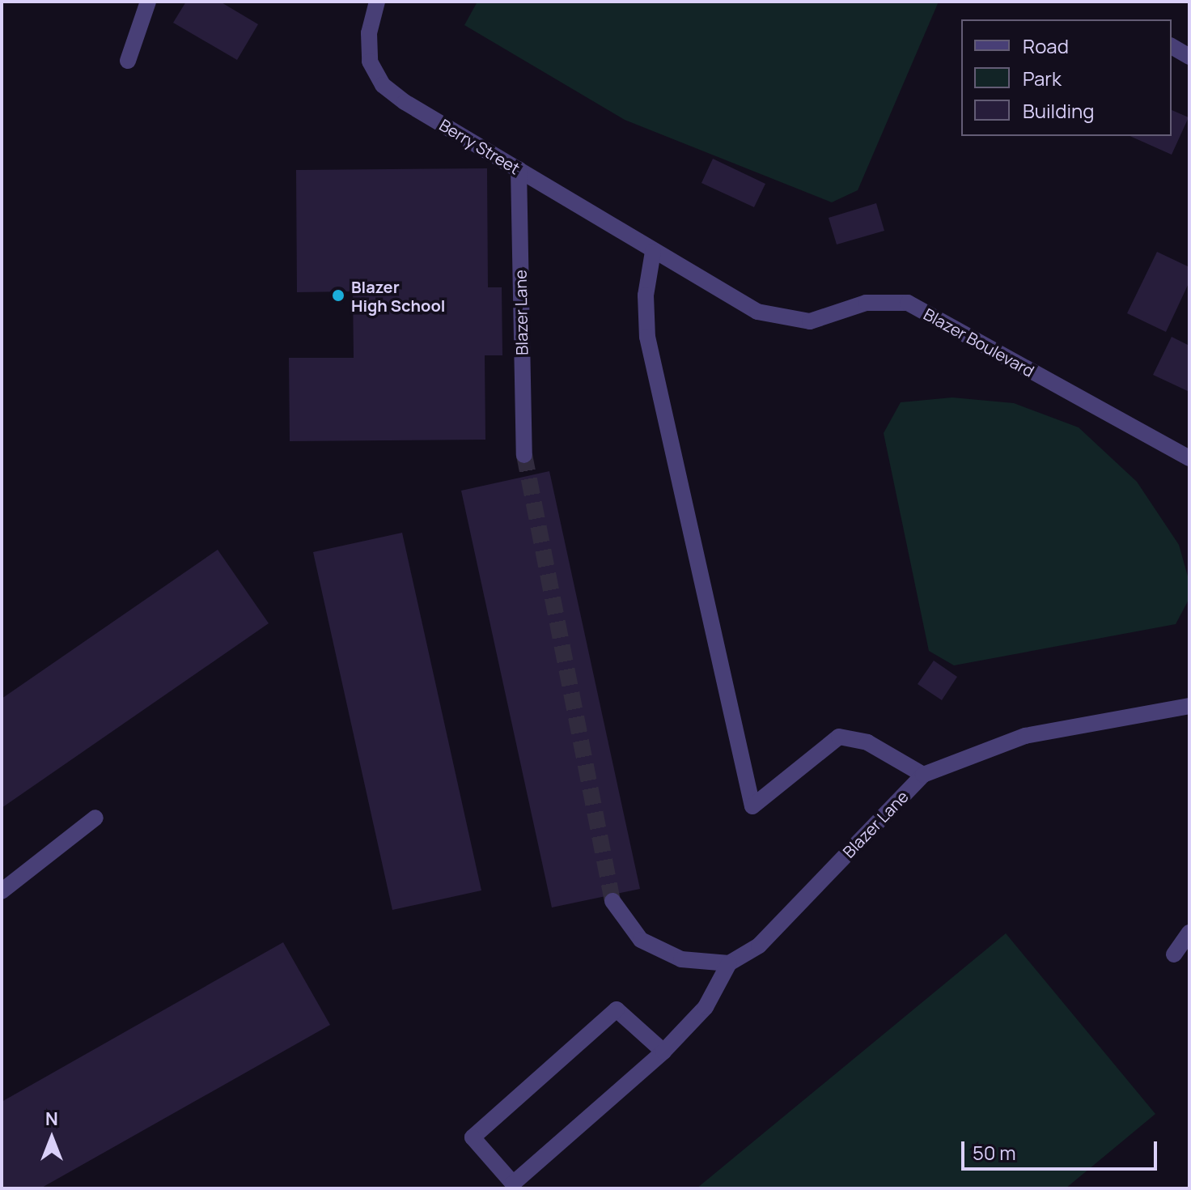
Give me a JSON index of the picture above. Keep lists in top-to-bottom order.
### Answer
{
  "streets": {
    "street": ["Berry Street", "Blazer Lane", "Blazer Boulevard"]
  },
  "crossings": [
    ["Berry Street", "Blazer Lane"],
    ["Berry Street", "Blazer Boulevard"]
  ],
  "places": ["Blazer High School"],
  "legend": ["Road", "Park", "Building"],
  "scale_bar": "50 m",
  "north": "top"
}
